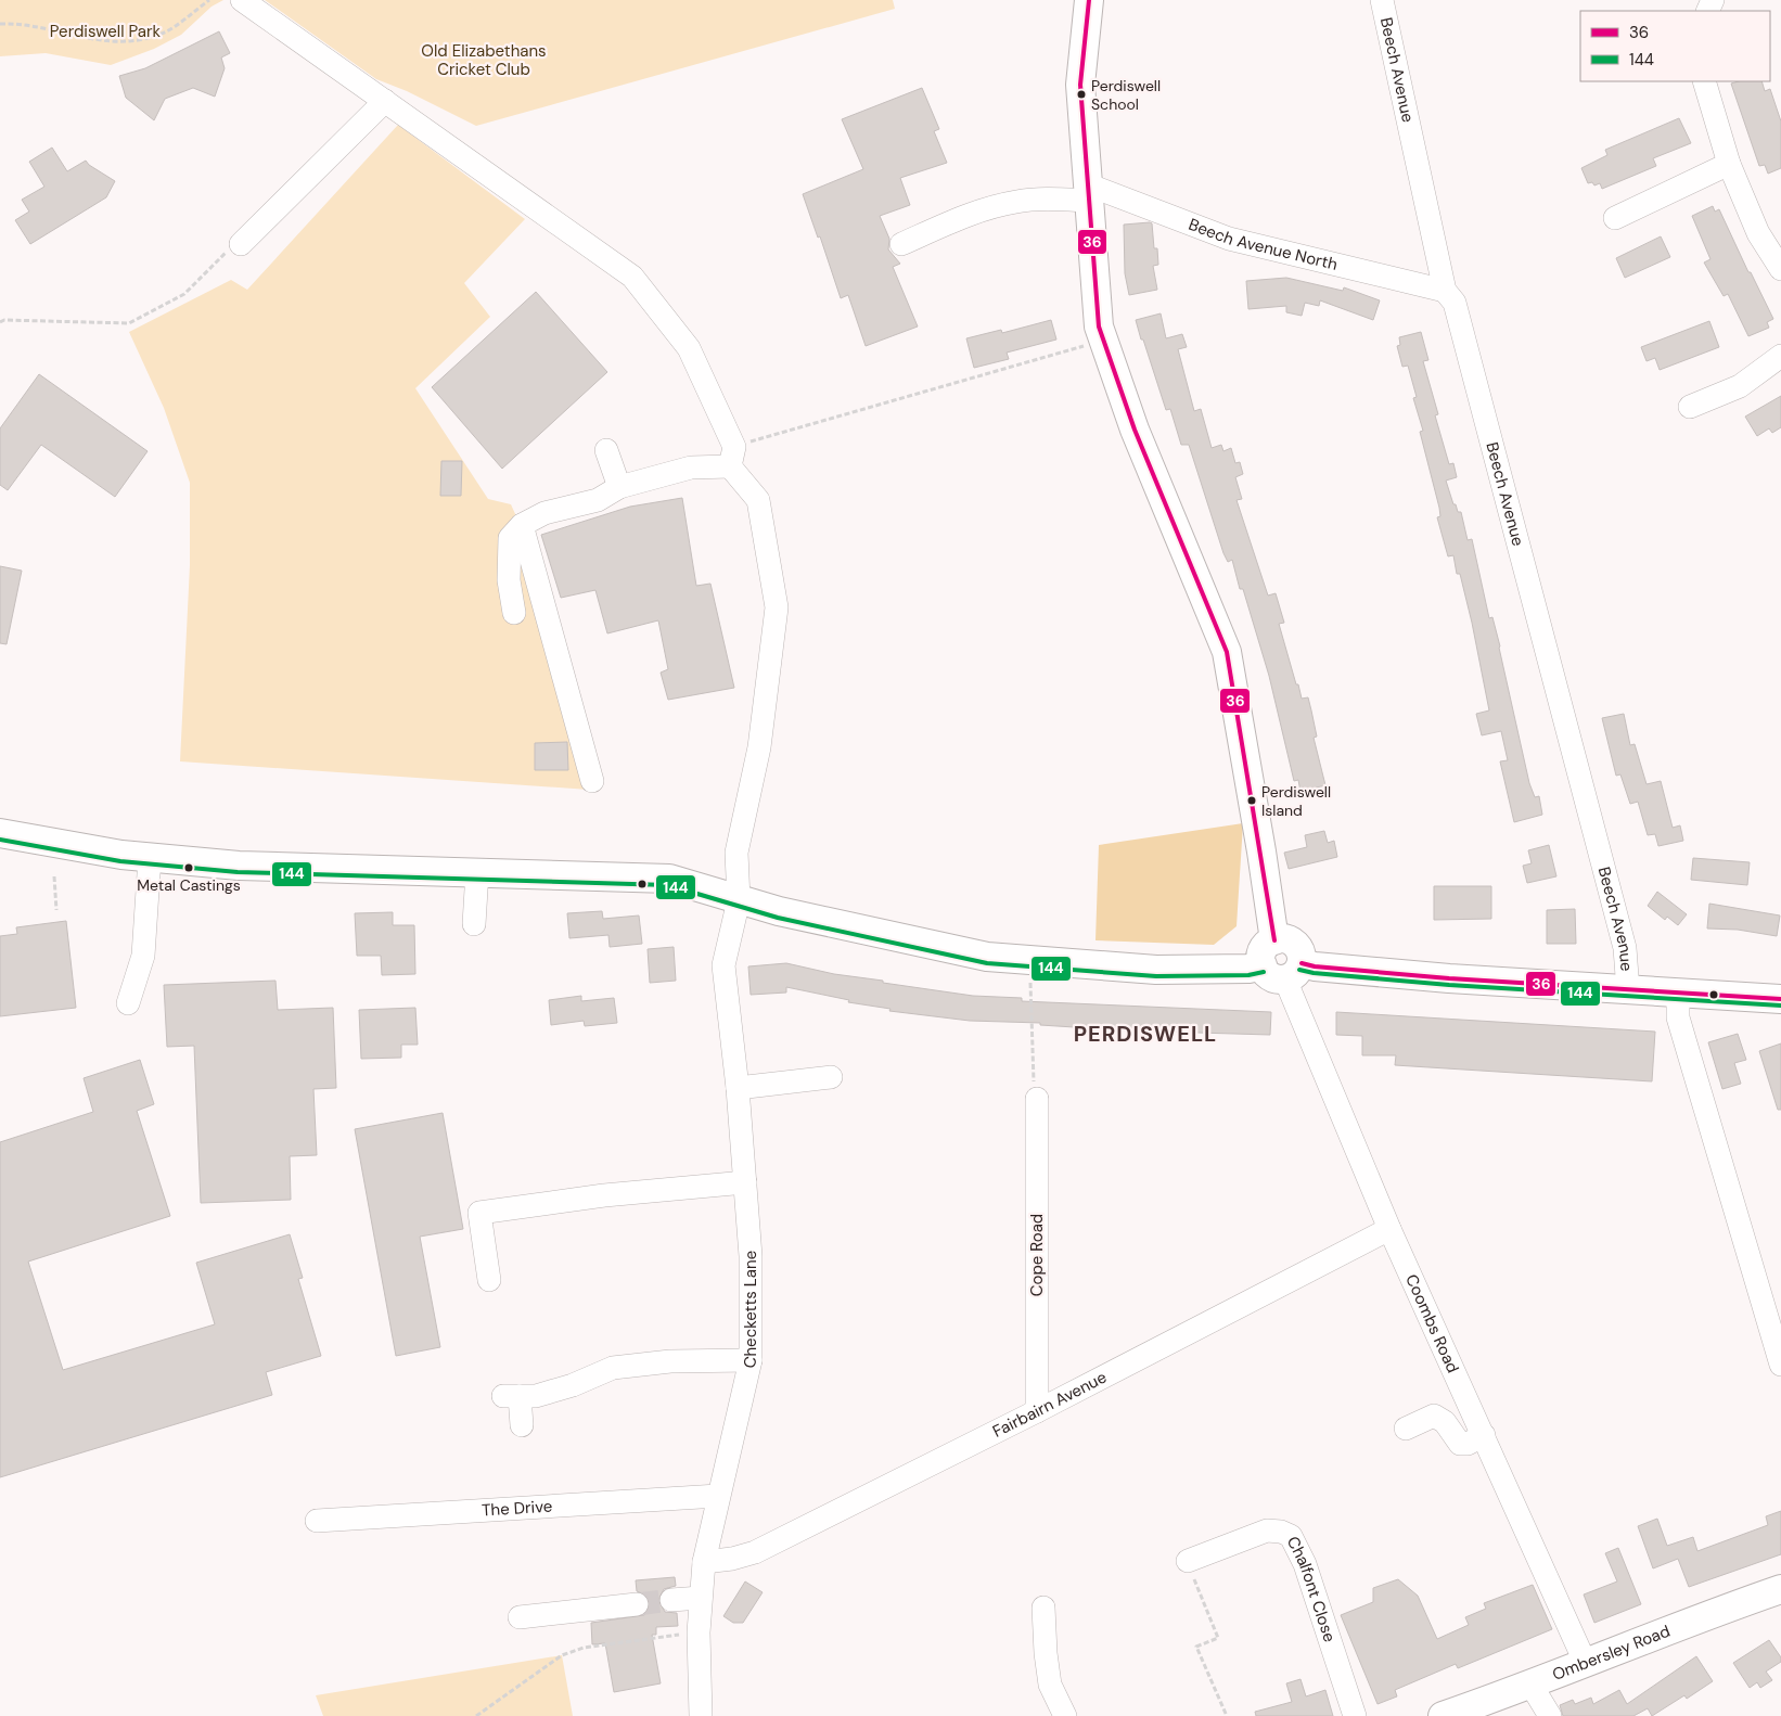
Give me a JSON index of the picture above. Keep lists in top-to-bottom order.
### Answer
{
  "streets": {
    "main road": ["Ombersley Road"],
    "street": [
      "Beech Avenue",
      "Beech Avenue North",
      "Cope Road",
      "Checketts Lane",
      "Coombs Road",
      "Fairbairn Avenue",
      "The Drive",
      "Chalfont Close"
    ]
  },
  "crossings": [
    ["Beech Avenue", "Beech Avenue North"],
    ["Cope Road", "Fairbairn Avenue"],
    ["Checketts Lane", "Fairbairn Avenue"],
    ["Checketts Lane", "The Drive"],
    ["Coombs Road", "Fairbairn Avenue"],
    ["Coombs Road", "Ombersley Road"]
  ],
  "districts": ["PERDISWELL"],
  "parks": ["Perdiswell Park", "Old Elizabethans Cricket Club"],
  "places": ["Perdiswell School", "Perdiswell Island", "Metal Castings"],
  "lines": ["transit line 36", "transit line 144"],
  "legend": ["36", "144"]
}
